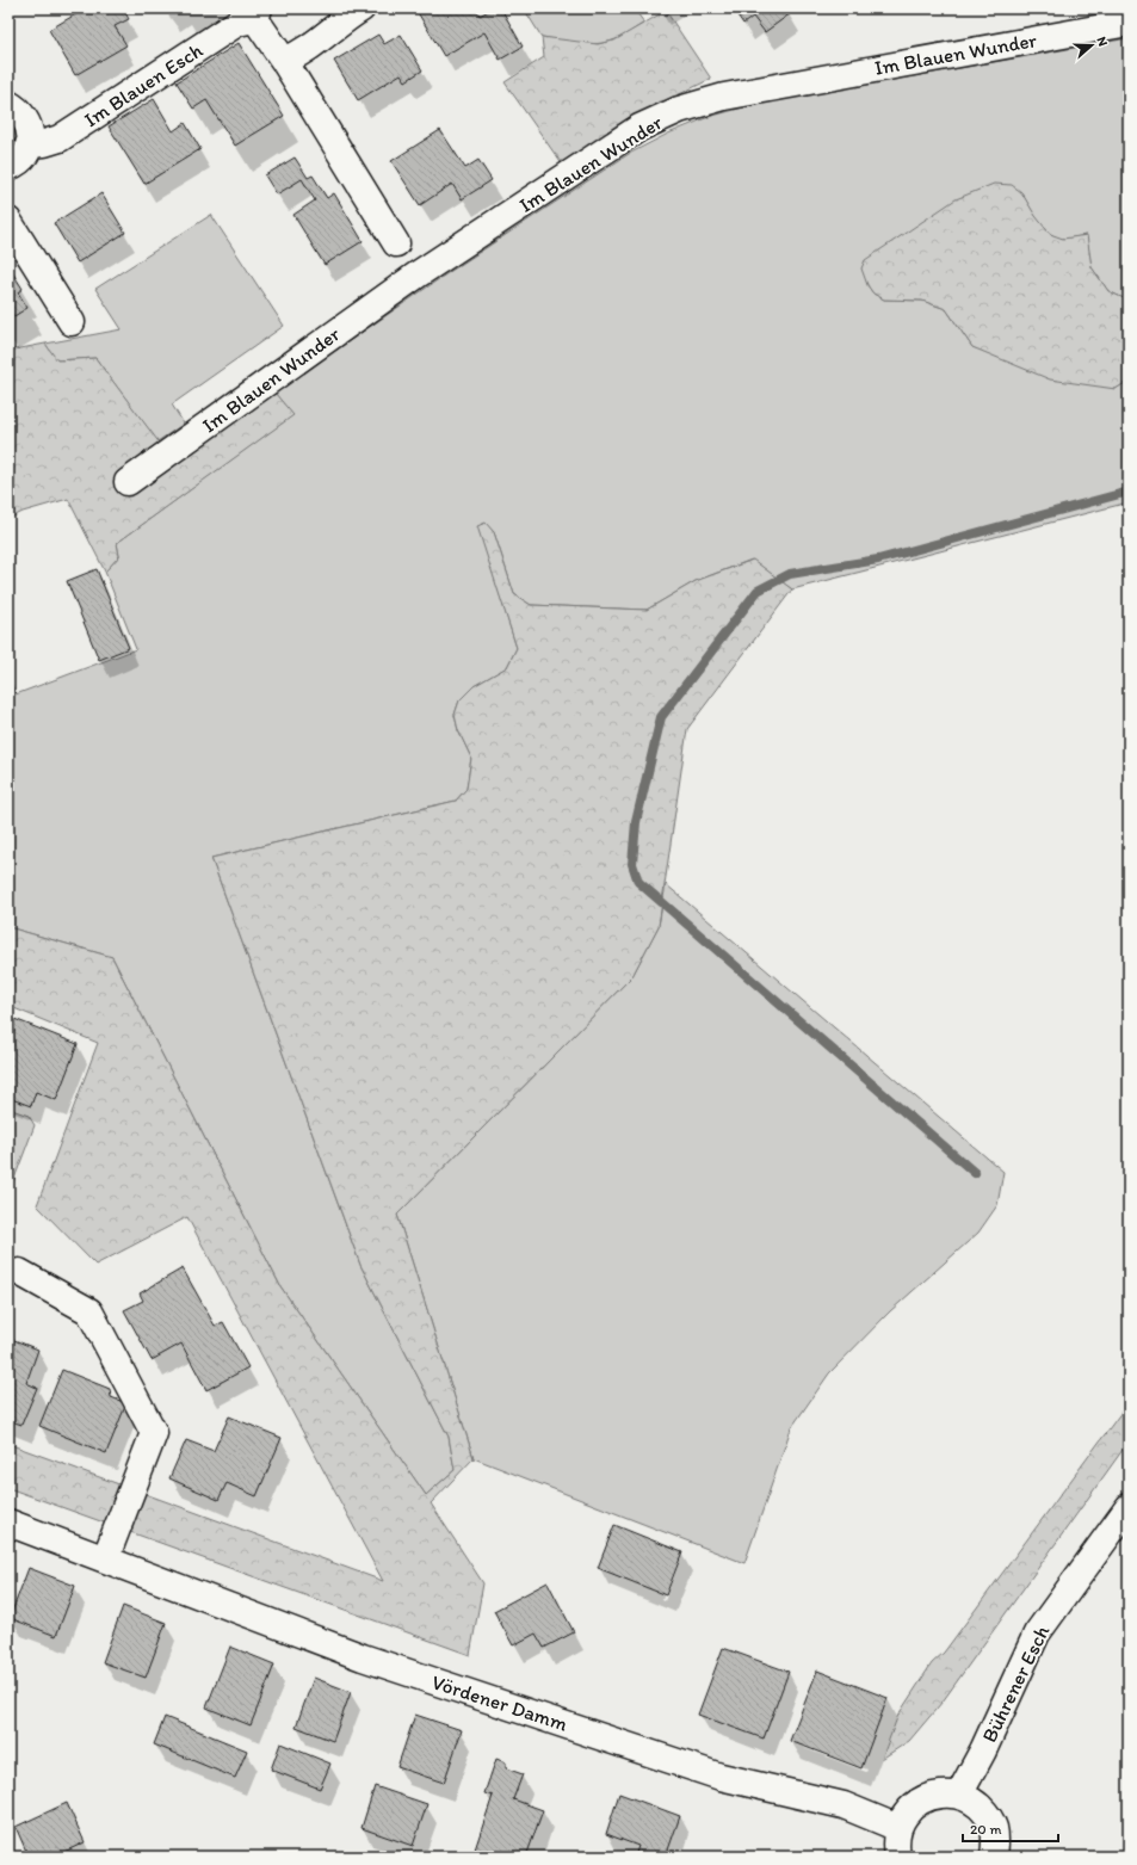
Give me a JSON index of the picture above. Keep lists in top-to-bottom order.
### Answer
{
  "streets": {
    "street": [
      "Im Blauen Wunder",
      "Im Blauen Esch",
      "Bührener Esch",
      "Vördener Damm"
    ]
  },
  "scale_bar": "20 m",
  "north": "right"
}
